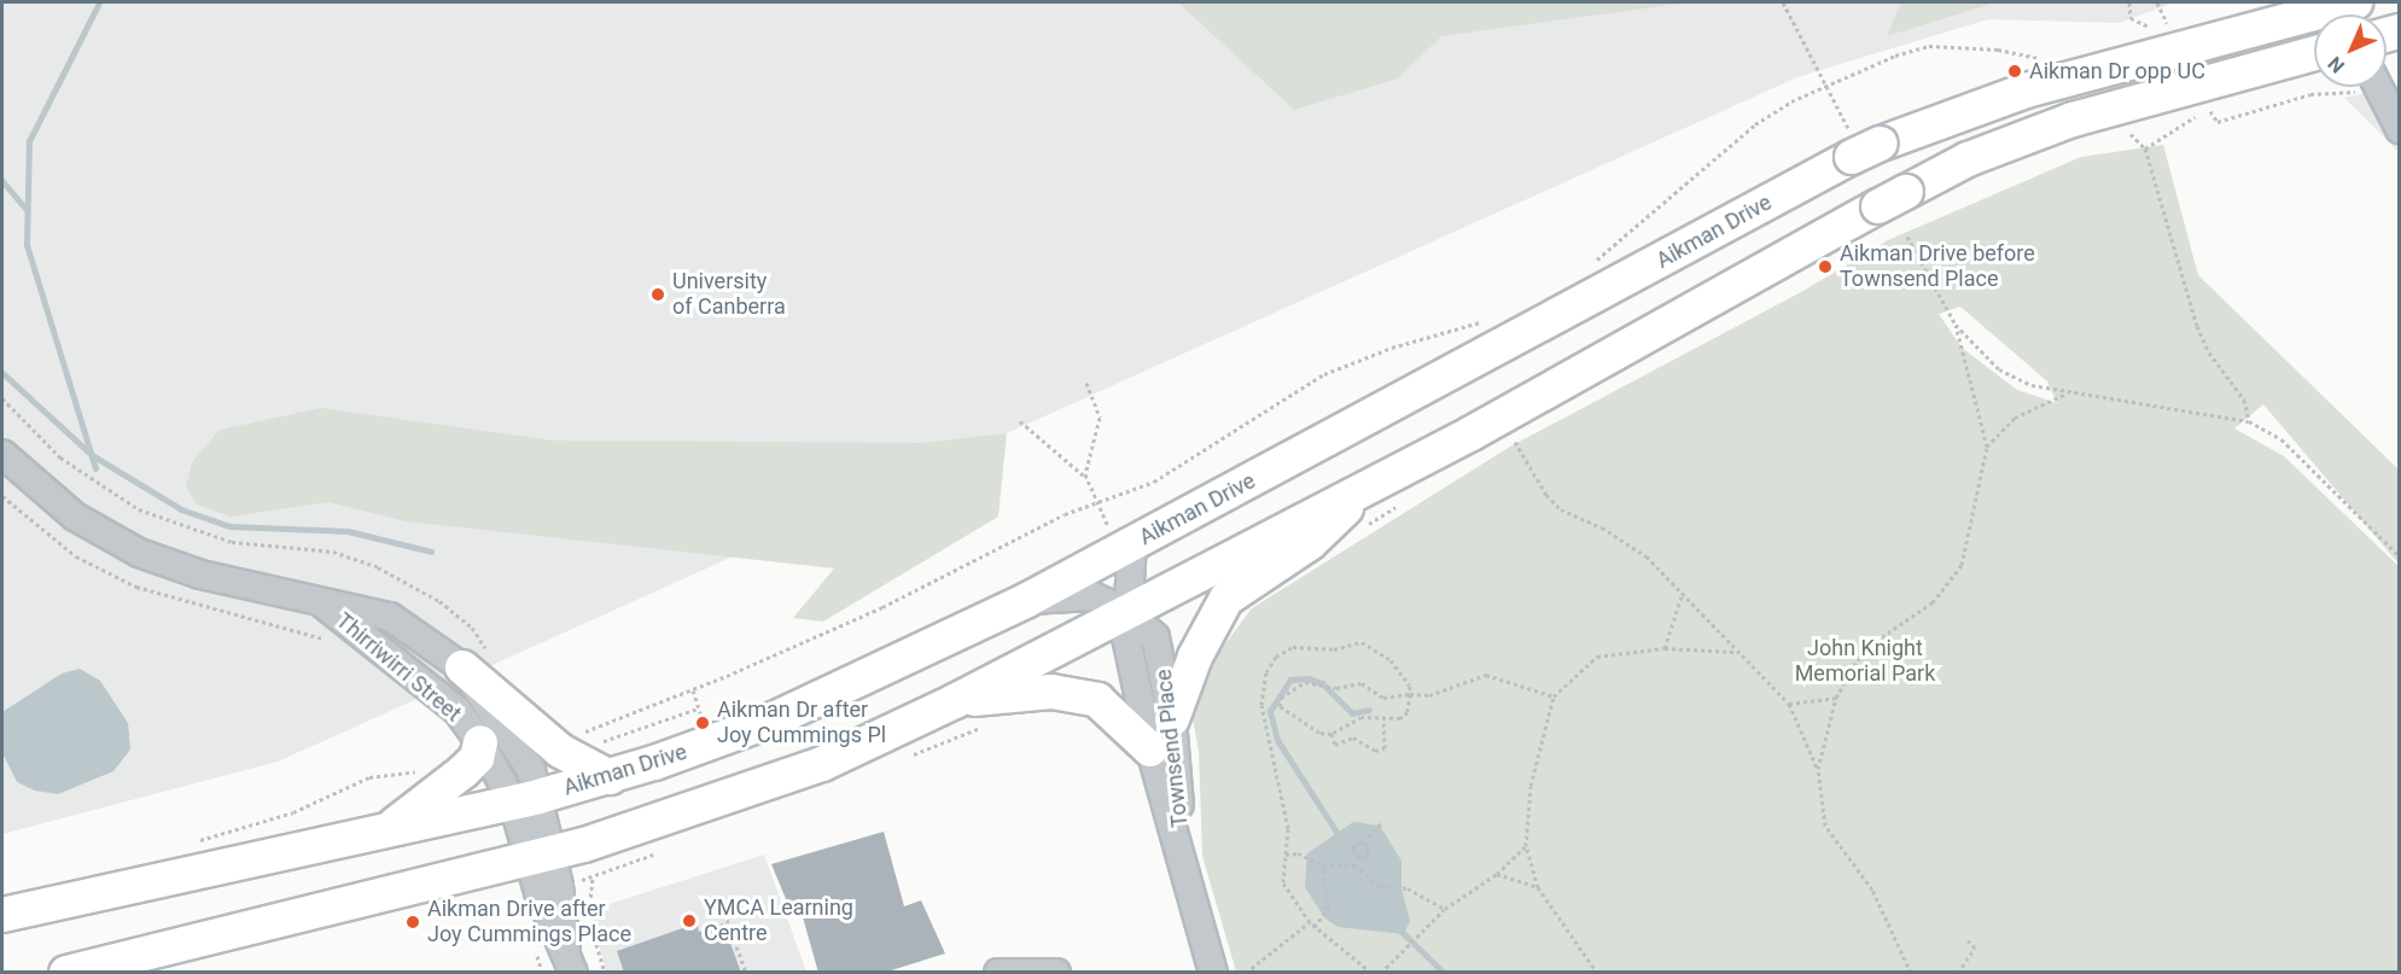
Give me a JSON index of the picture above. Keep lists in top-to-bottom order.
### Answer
{
  "streets": {
    "main road": ["Aikman Drive"],
    "street": ["Thirriwirri Street", "Townsend Place"]
  },
  "crossings": [
    ["Aikman Drive", "Thirriwirri Street"],
    ["Aikman Drive", "Townsend Place"]
  ],
  "parks": ["John Knight Memorial Park"],
  "places": [
    "Aikman Dr opp UC",
    "Aikman Drive before Townsend Place",
    "University of Canberra",
    "Aikman Dr after Joy Cummings Pl",
    "YMCA Learning Centre",
    "Aikman Drive after Joy Cummings Place"
  ],
  "north": "bottom left"
}
